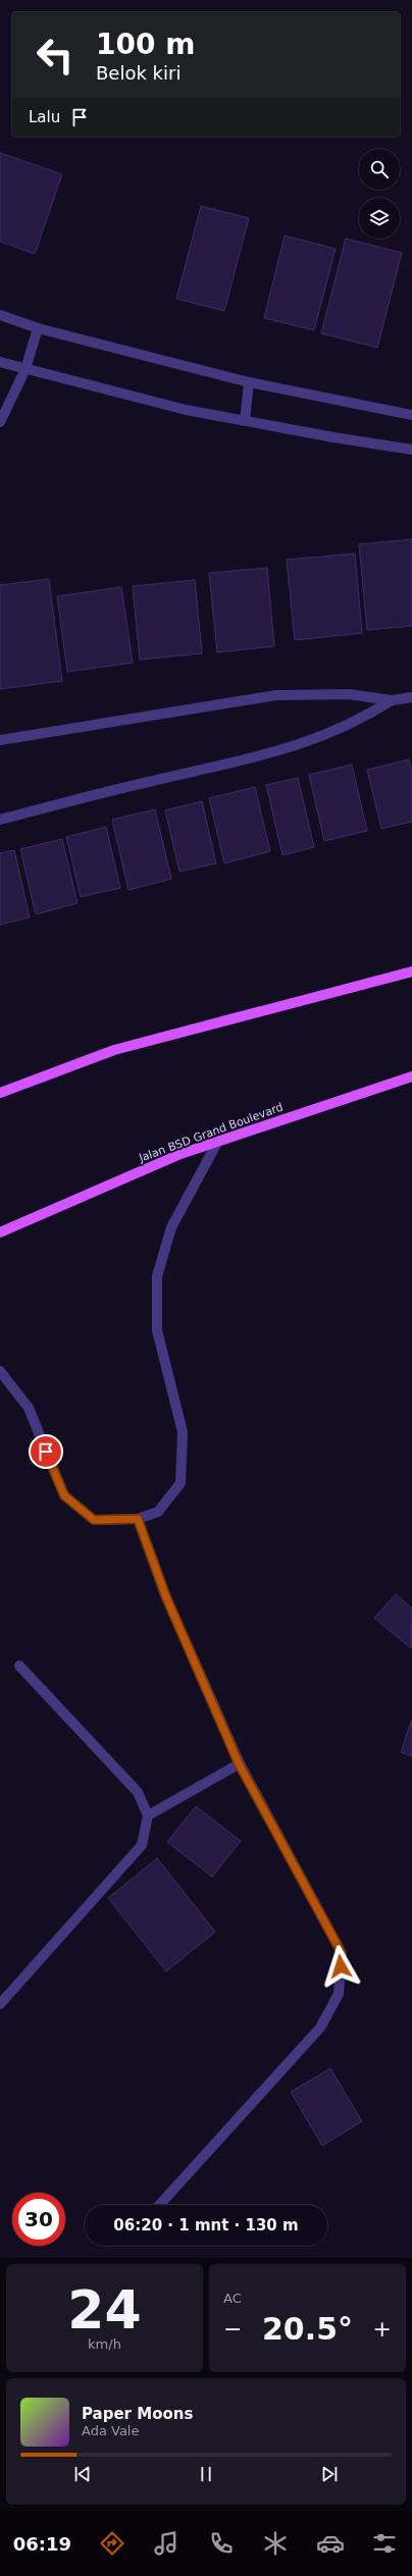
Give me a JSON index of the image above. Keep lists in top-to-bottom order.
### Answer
{
  "streets": {
    "main road": ["Jalan BSD Grand Boulevard"]
  },
  "page": {
    "turn": ["100 m", "Belok kiri"],
    "then": "Lalu",
    "limit": "30",
    "trip": "06:20 · 1 mnt · 130 m",
    "tile": [
      ["24", "km/h"],
      "AC"
    ],
    "heat": ["−", "20.5°", "+"],
    "song": ["Paper Moons", "Ada Vale"],
    "tabs": "06:19"
  }
}
